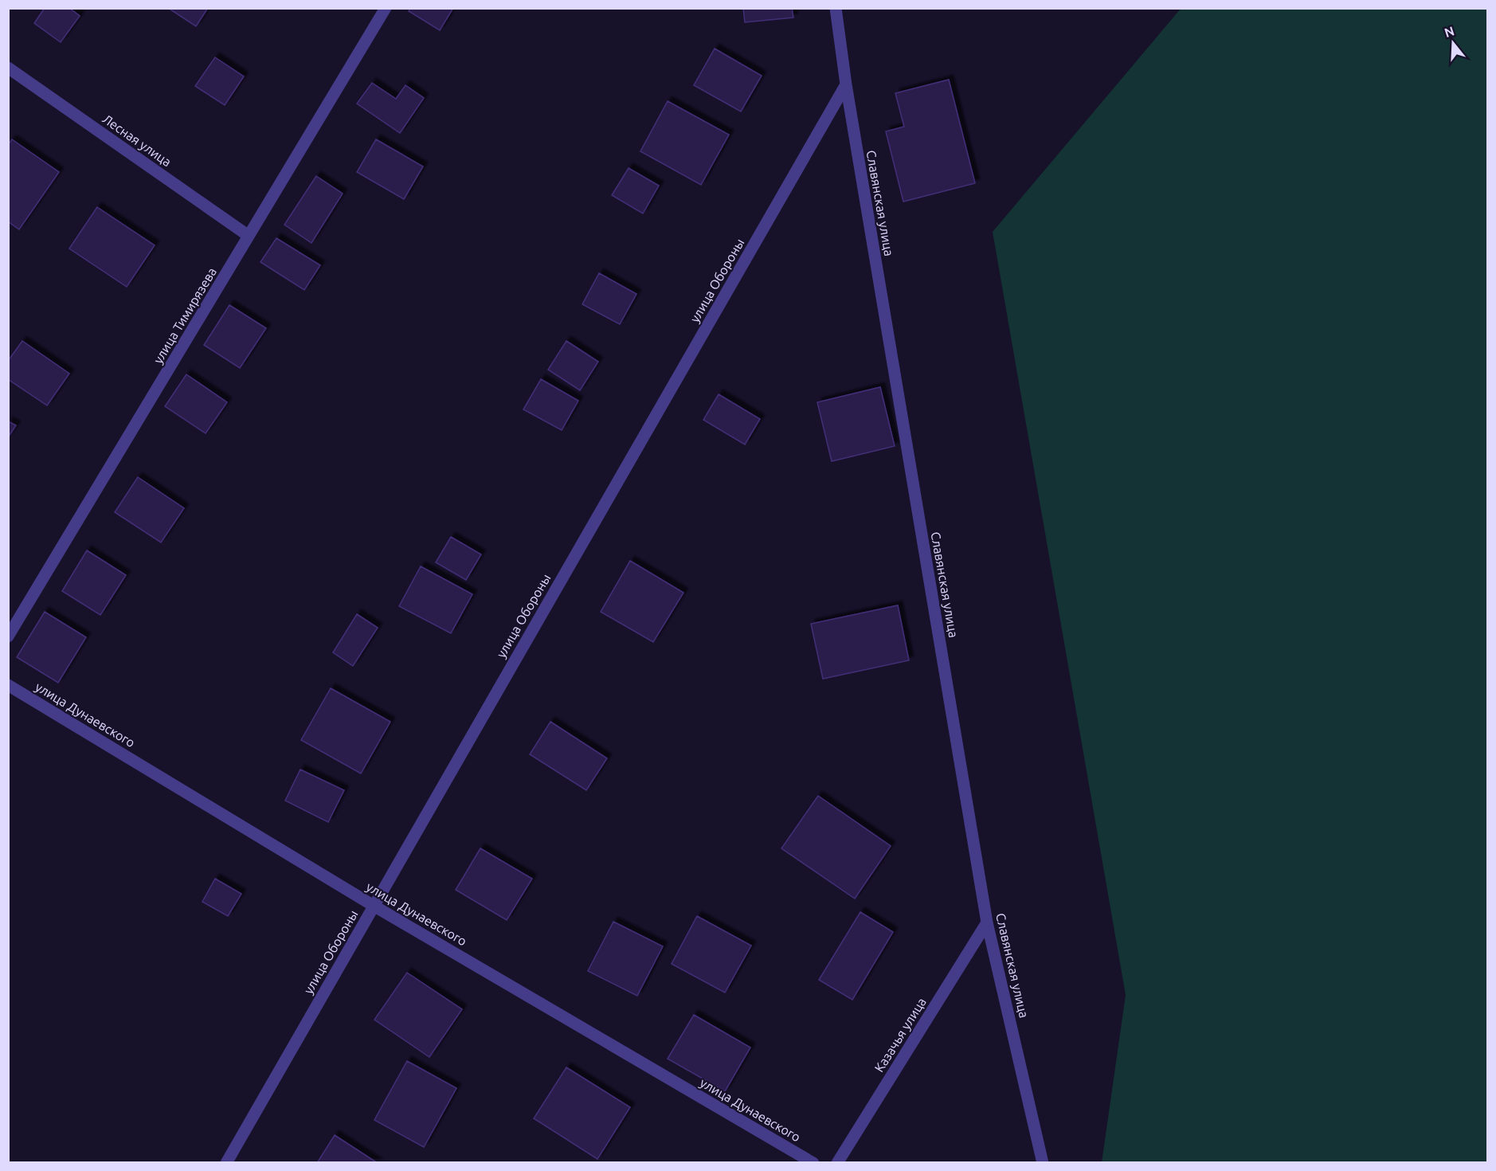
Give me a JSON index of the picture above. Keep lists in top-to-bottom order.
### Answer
{
  "streets": {
    "street": [
      "Лесная улица",
      "Славянская улица",
      "улица Обороны",
      "улица Тимирязева",
      "улица Дунаевского",
      "Казачья улица"
    ]
  },
  "crossings": [
    ["Лесная улица", "улица Тимирязева"],
    ["Славянская улица", "улица Обороны"],
    ["Славянская улица", "Казачья улица"],
    ["улица Обороны", "улица Дунаевского"]
  ],
  "north": "top"
}
